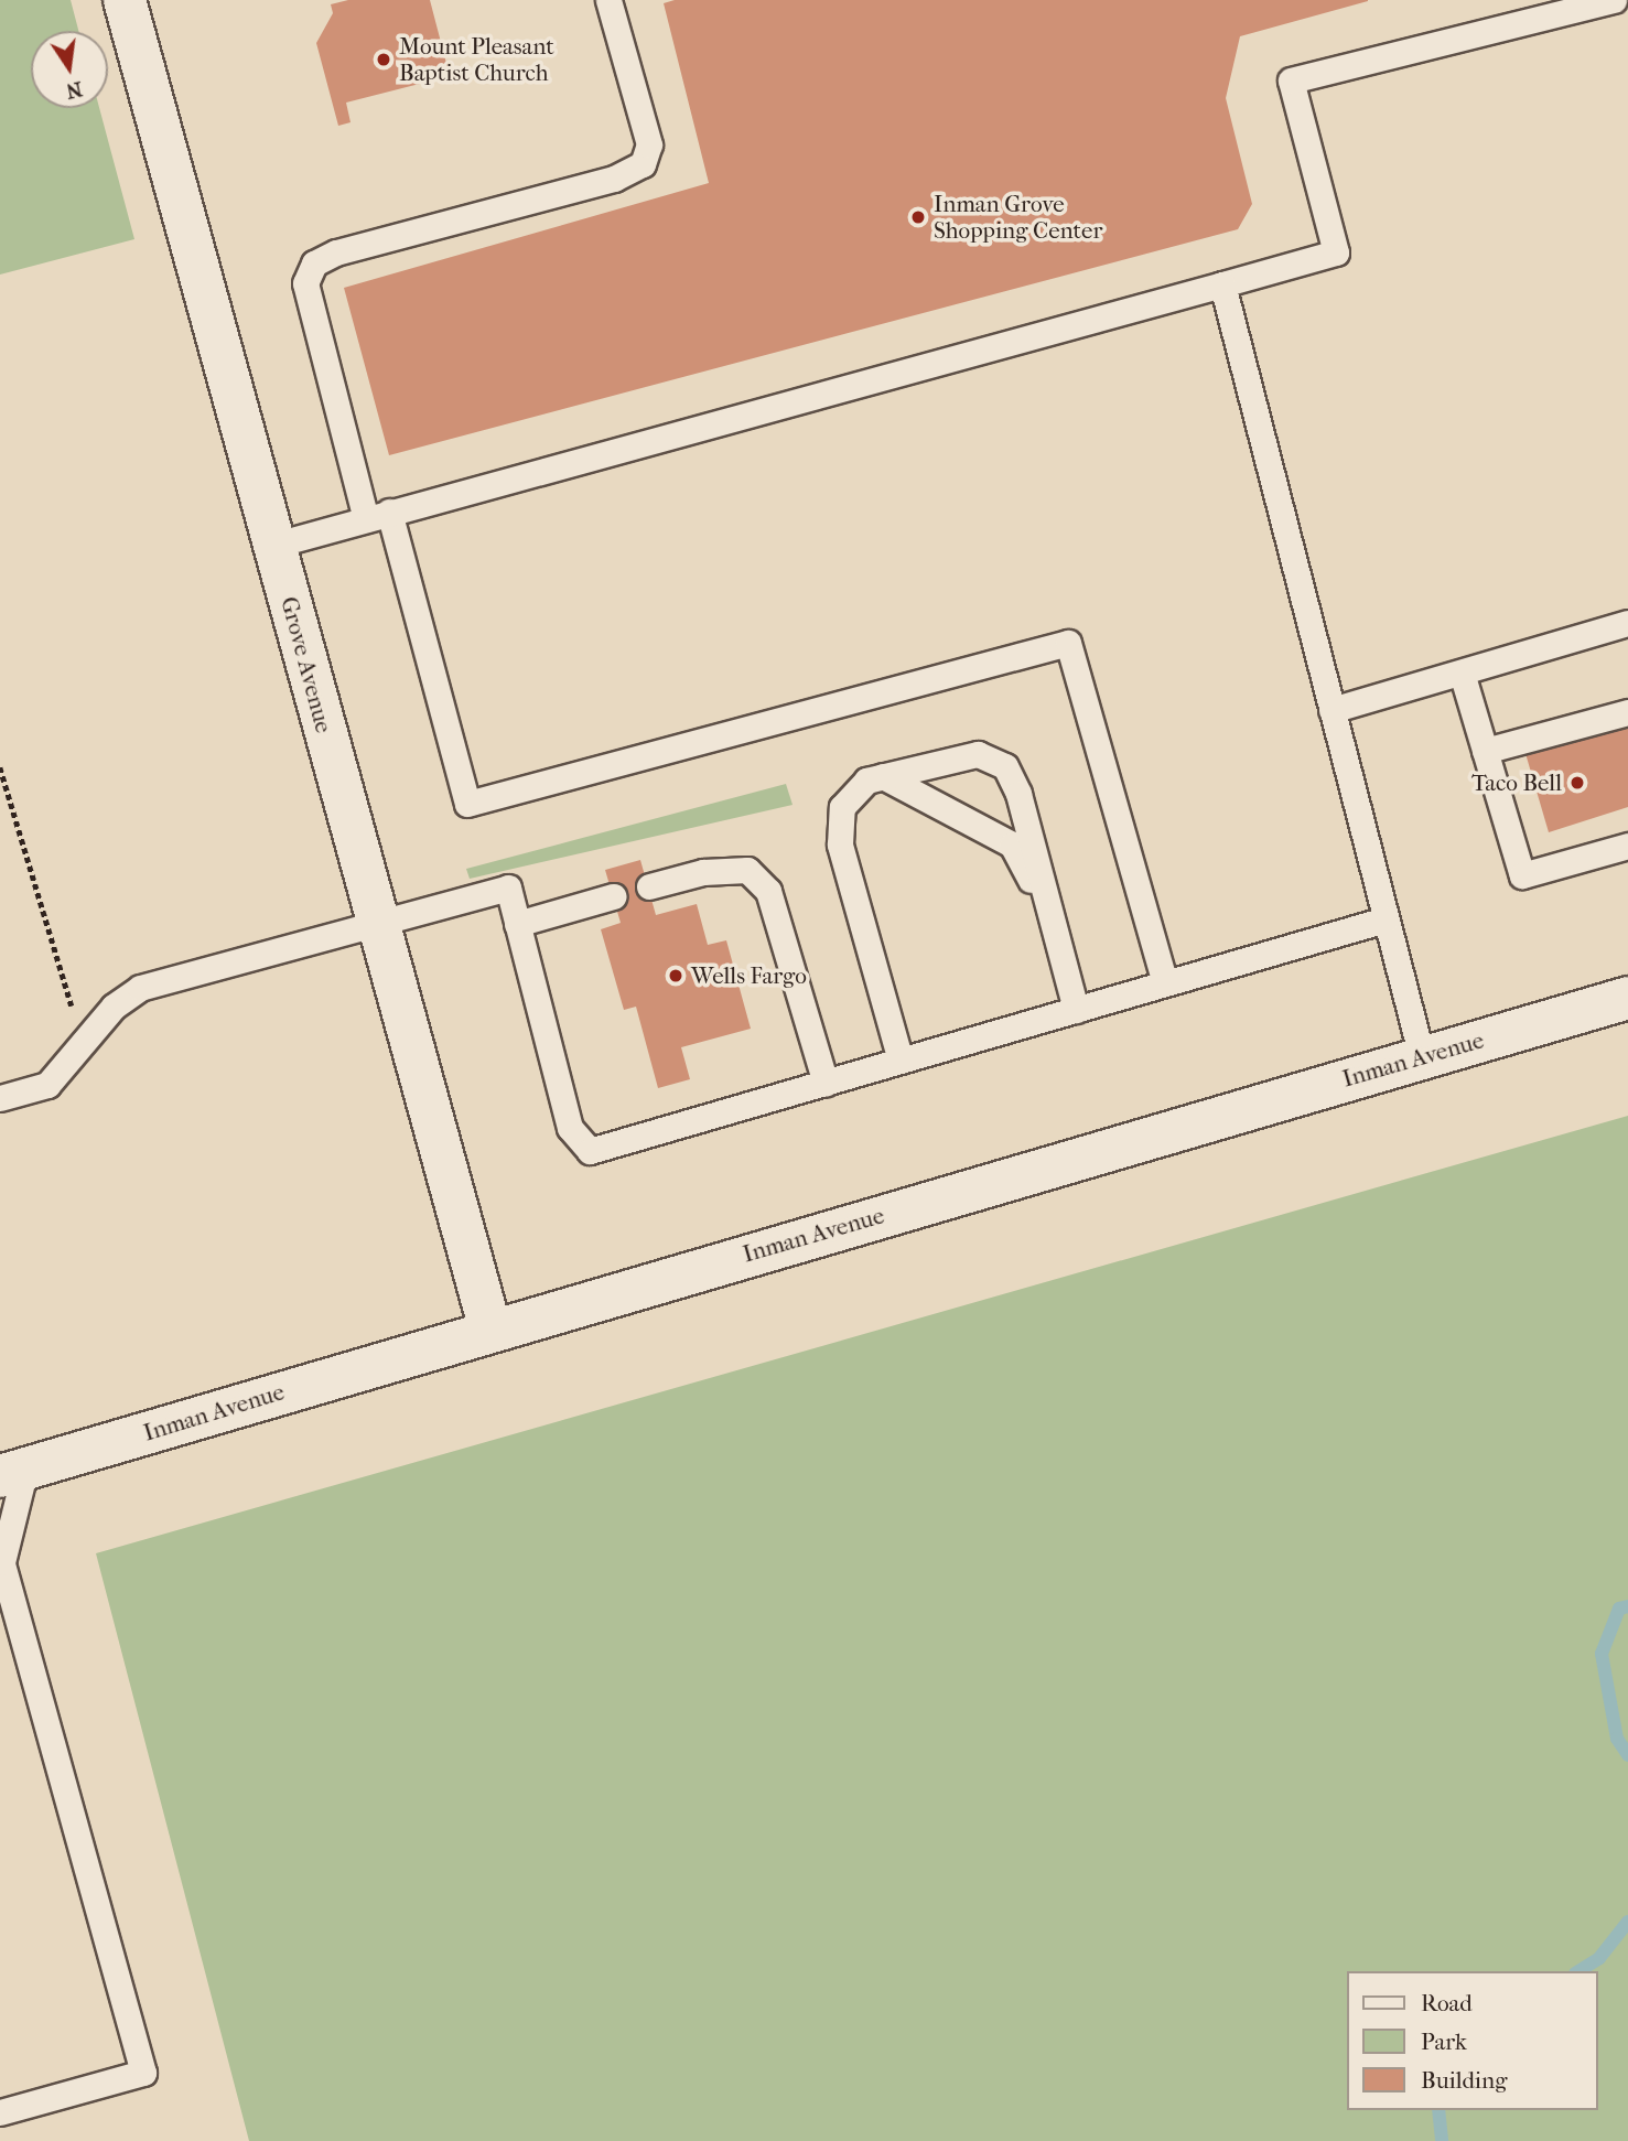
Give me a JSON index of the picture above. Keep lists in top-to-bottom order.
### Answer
{
  "streets": {
    "main road": ["Grove Avenue", "Inman Avenue"]
  },
  "crossings": [
    ["Grove Avenue", "Inman Avenue"]
  ],
  "places": [
    "Mount Pleasant Baptist Church",
    "Inman Grove Shopping Center",
    "Taco Bell",
    "Wells Fargo"
  ],
  "legend": ["Road", "Park", "Building"],
  "north": "bottom"
}
